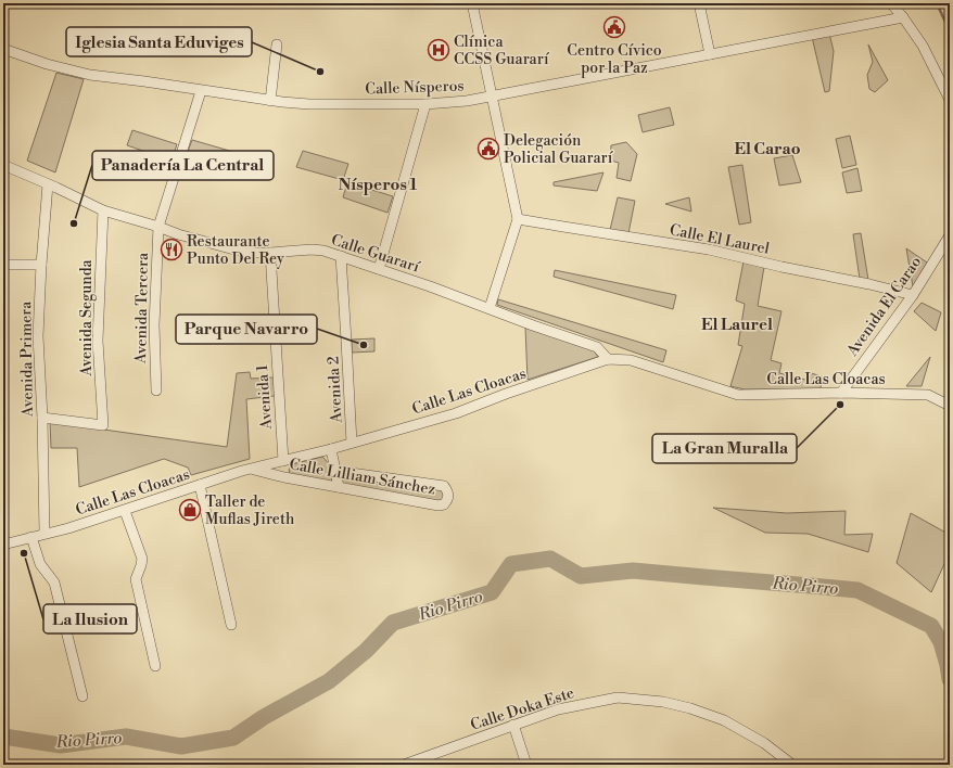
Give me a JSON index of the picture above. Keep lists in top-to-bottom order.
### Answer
{
  "streets": {
    "street": [
      "Calle Nísperos",
      "Calle El Laurel",
      "Calle Guararí",
      "Avenida El Carao",
      "Avenida Tercera",
      "Avenida Segunda",
      "Avenida Primera",
      "Calle Las Cloacas",
      "Avenida 2",
      "Avenida 1",
      "Calle Lilliam Sánchez",
      "Calle Doka Este"
    ]
  },
  "crossings": [
    ["Calle Nísperos", "Avenida Tercera"],
    ["Calle El Laurel", "Avenida El Carao"],
    ["Calle Guararí", "Avenida Tercera"],
    ["Calle Guararí", "Avenida Segunda"],
    ["Calle Guararí", "Avenida Primera"],
    ["Calle Guararí", "Calle Las Cloacas"],
    ["Calle Guararí", "Avenida 2"],
    ["Calle Guararí", "Avenida 1"],
    ["Avenida El Carao", "Calle Las Cloacas"],
    ["Avenida Segunda", "Avenida Primera"],
    ["Avenida Primera", "Calle Las Cloacas"],
    ["Calle Las Cloacas", "Avenida 2"],
    ["Calle Las Cloacas", "Avenida 1"],
    ["Calle Las Cloacas", "Calle Lilliam Sánchez"]
  ],
  "districts": ["El Carao", "Nísperos 1", "El Laurel"],
  "water": ["Rio Pirro"],
  "places": {
    "public building": ["Centro Cívico por la Paz", "Delegación Policial Guararí"],
    "hospital": ["Clínica CCSS Guararí"],
    "other": [
      "Iglesia Santa Eduviges",
      "Panadería La Central",
      "Parque Navarro",
      "La Gran Muralla",
      "La Ilusion"
    ],
    "restaurant": ["Restaurante Punto Del Rey"],
    "shop": ["Taller de Muflas Jireth"]
  }
}
